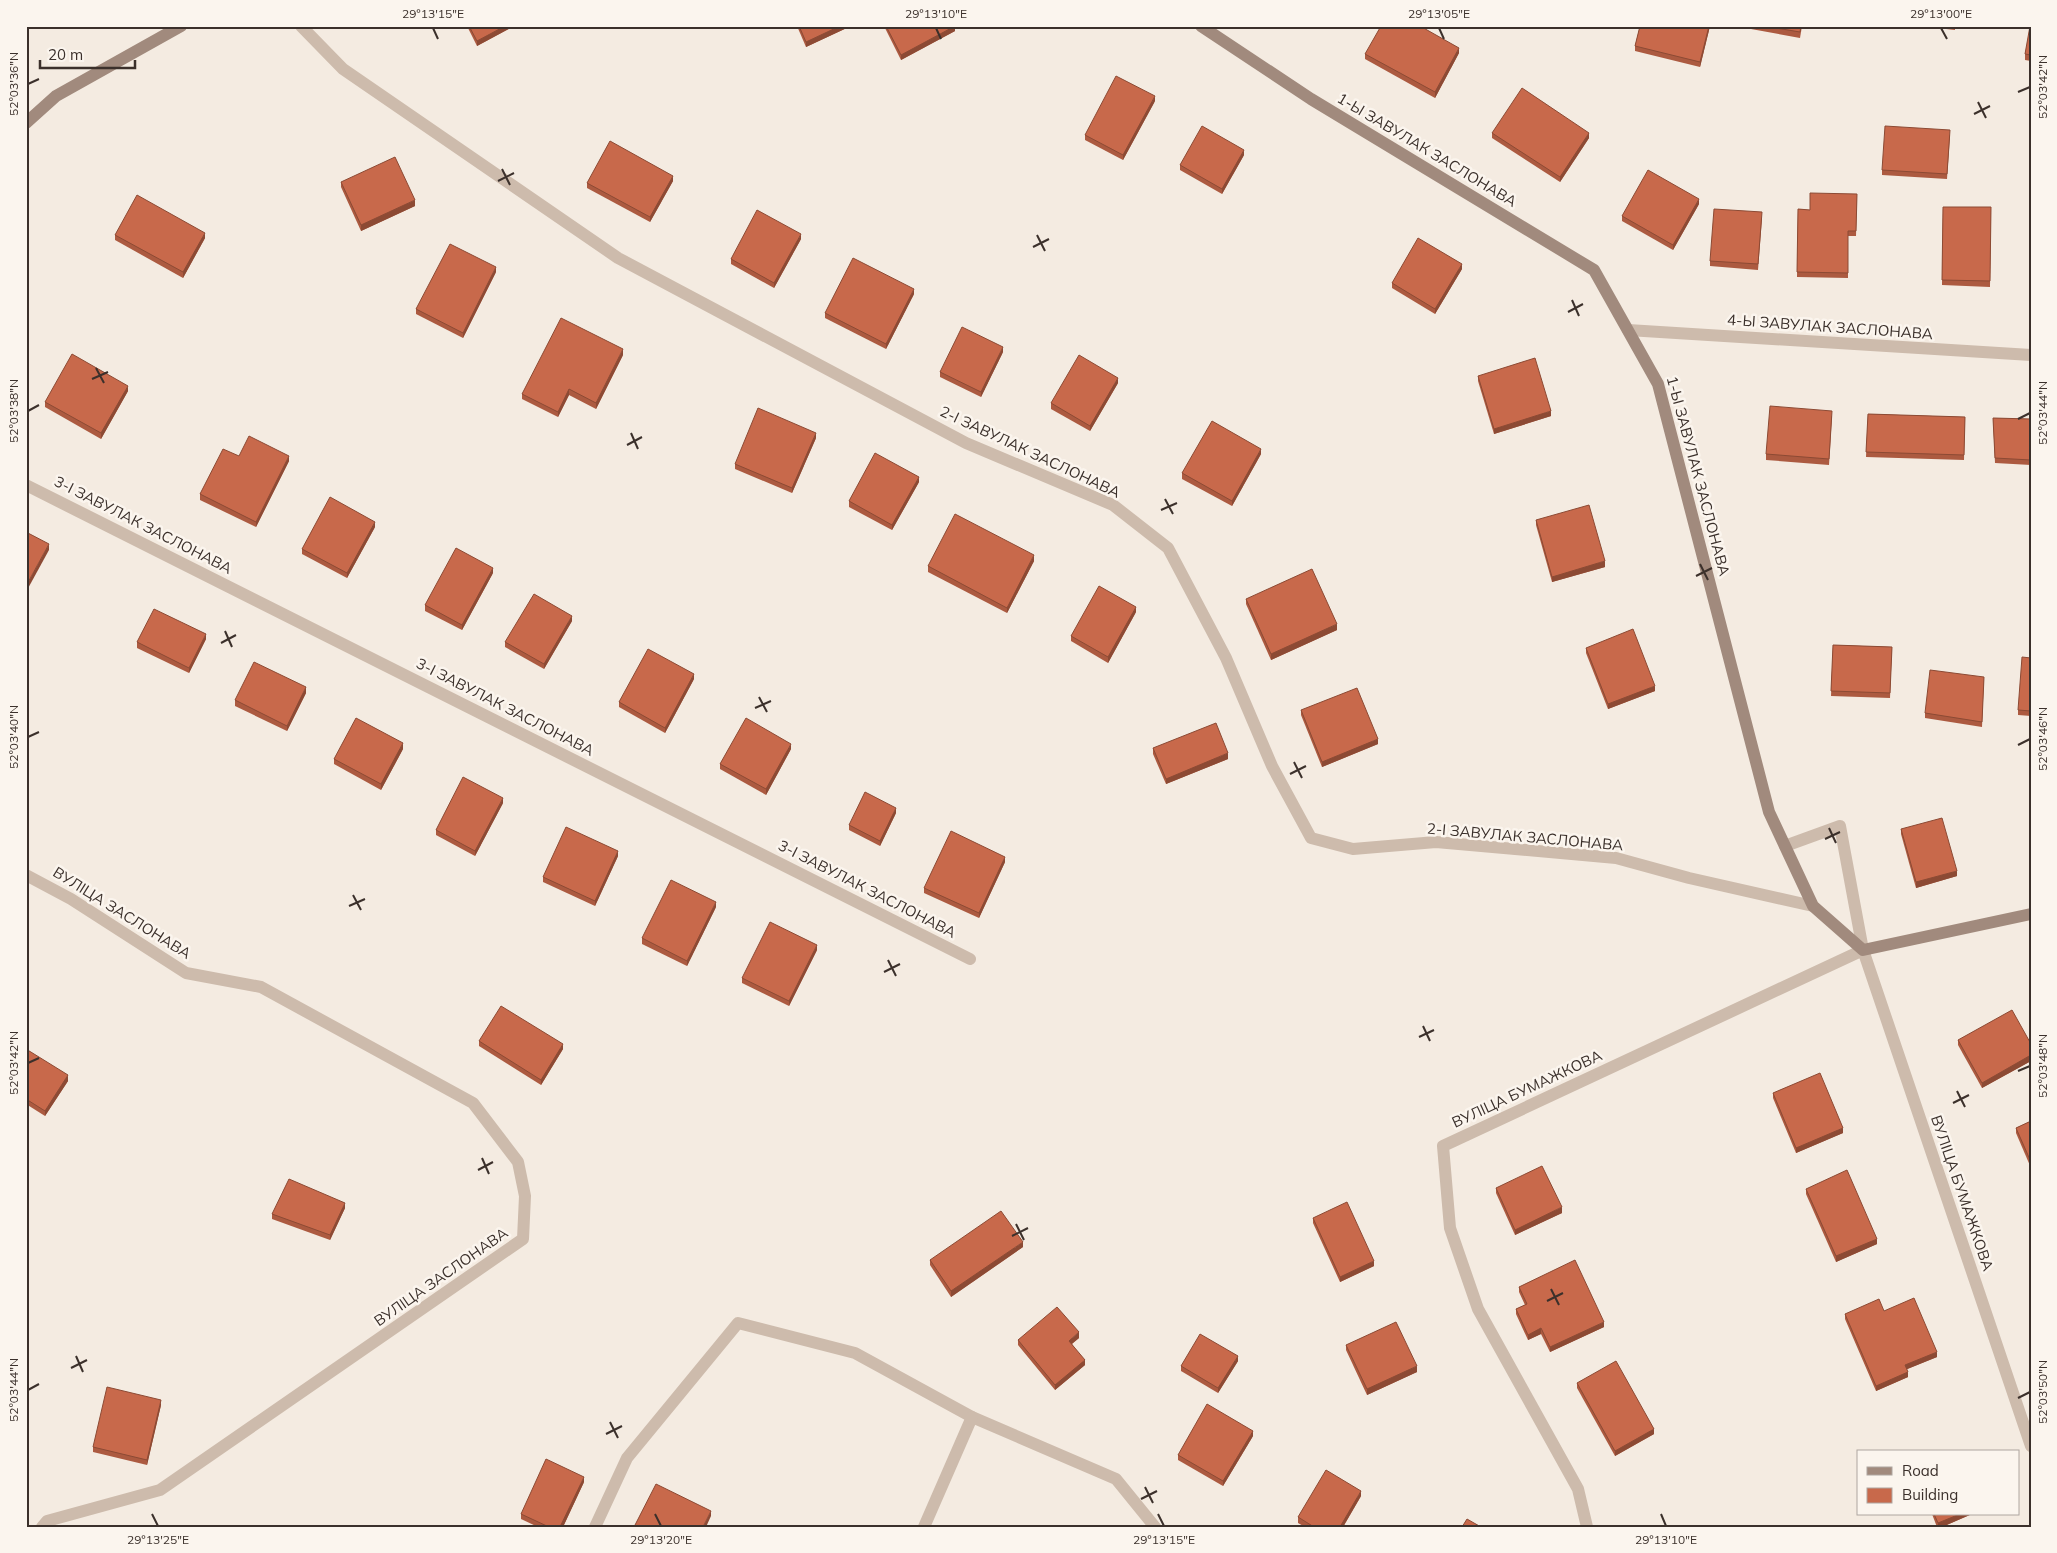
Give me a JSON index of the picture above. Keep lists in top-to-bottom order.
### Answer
{
  "streets": {
    "street": [
      "1-Ы ЗАВУЛАК ЗАСЛОНАВА",
      "4-Ы ЗАВУЛАК ЗАСЛОНАВА",
      "2-І ЗАВУЛАК ЗАСЛОНАВА",
      "3-І ЗАВУЛАК ЗАСЛОНАВА",
      "ВУЛІЦА ЗАСЛОНАВА",
      "ВУЛІЦА БУМАЖКОВА"
    ]
  },
  "crossings": [
    ["1-Ы ЗАВУЛАК ЗАСЛОНАВА", "4-Ы ЗАВУЛАК ЗАСЛОНАВА"],
    ["1-Ы ЗАВУЛАК ЗАСЛОНАВА", "2-І ЗАВУЛАК ЗАСЛОНАВА"],
    ["1-Ы ЗАВУЛАК ЗАСЛОНАВА", "ВУЛІЦА БУМАЖКОВА"]
  ],
  "legend": ["Road", "Building"],
  "scale_bar": "20 m",
  "coordinates": [
    "29°13'15\"E",
    "29°13'10\"E",
    "29°13'05\"E",
    "29°13'00\"E",
    "52°03'36\"N",
    "52°03'42\"N",
    "52°03'38\"N",
    "52°03'44\"N",
    "52°03'40\"N",
    "52°03'46\"N",
    "52°03'48\"N",
    "52°03'50\"N",
    "29°13'25\"E",
    "29°13'20\"E"
  ]
}
